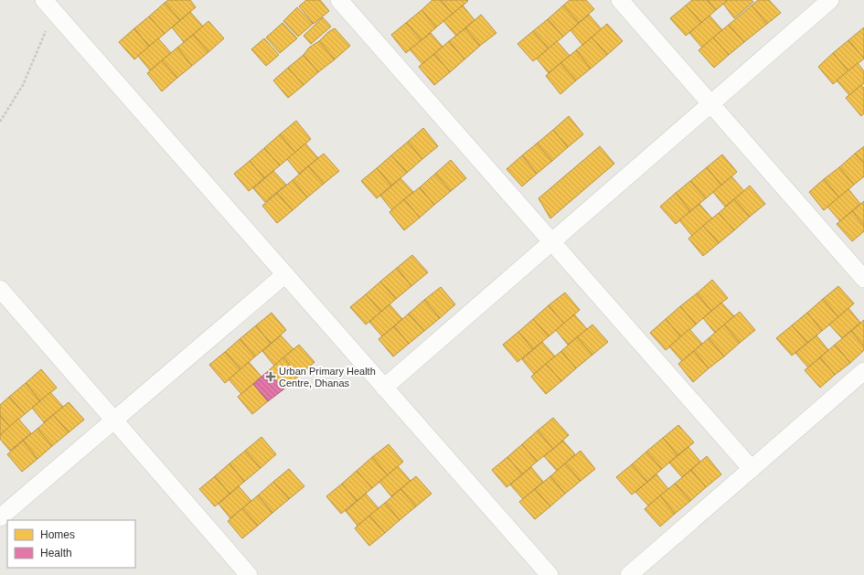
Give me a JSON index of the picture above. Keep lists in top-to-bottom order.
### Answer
{
  "places": {
    "health": ["Urban Primary Health Centre, Dhanas"]
  },
  "legend": ["Homes", "Health"]
}
